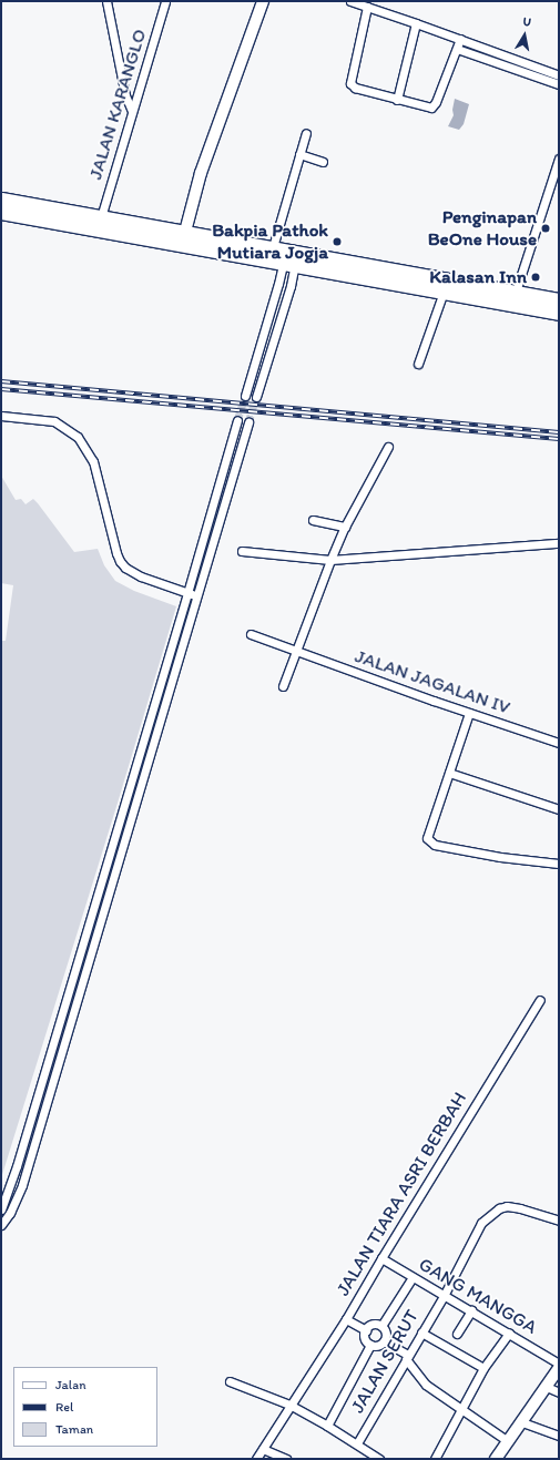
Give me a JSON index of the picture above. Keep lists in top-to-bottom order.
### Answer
{
  "streets": {
    "street": [
      "JALAN KARANGLO",
      "JALAN JAGALAN IV",
      "JALAN TIARA ASRI BERBAH",
      "GANG MANGGA",
      "JALAN SERUT"
    ]
  },
  "crossings": [
    ["JALAN TIARA ASRI BERBAH", "GANG MANGGA"],
    ["GANG MANGGA", "JALAN SERUT"]
  ],
  "places": ["Penginapan BeOne House", "Bakpia Pathok Mutiara Jogja", "Kalasan Inn"],
  "legend": ["Jalan", "Rel", "Taman"],
  "north": "top"
}
